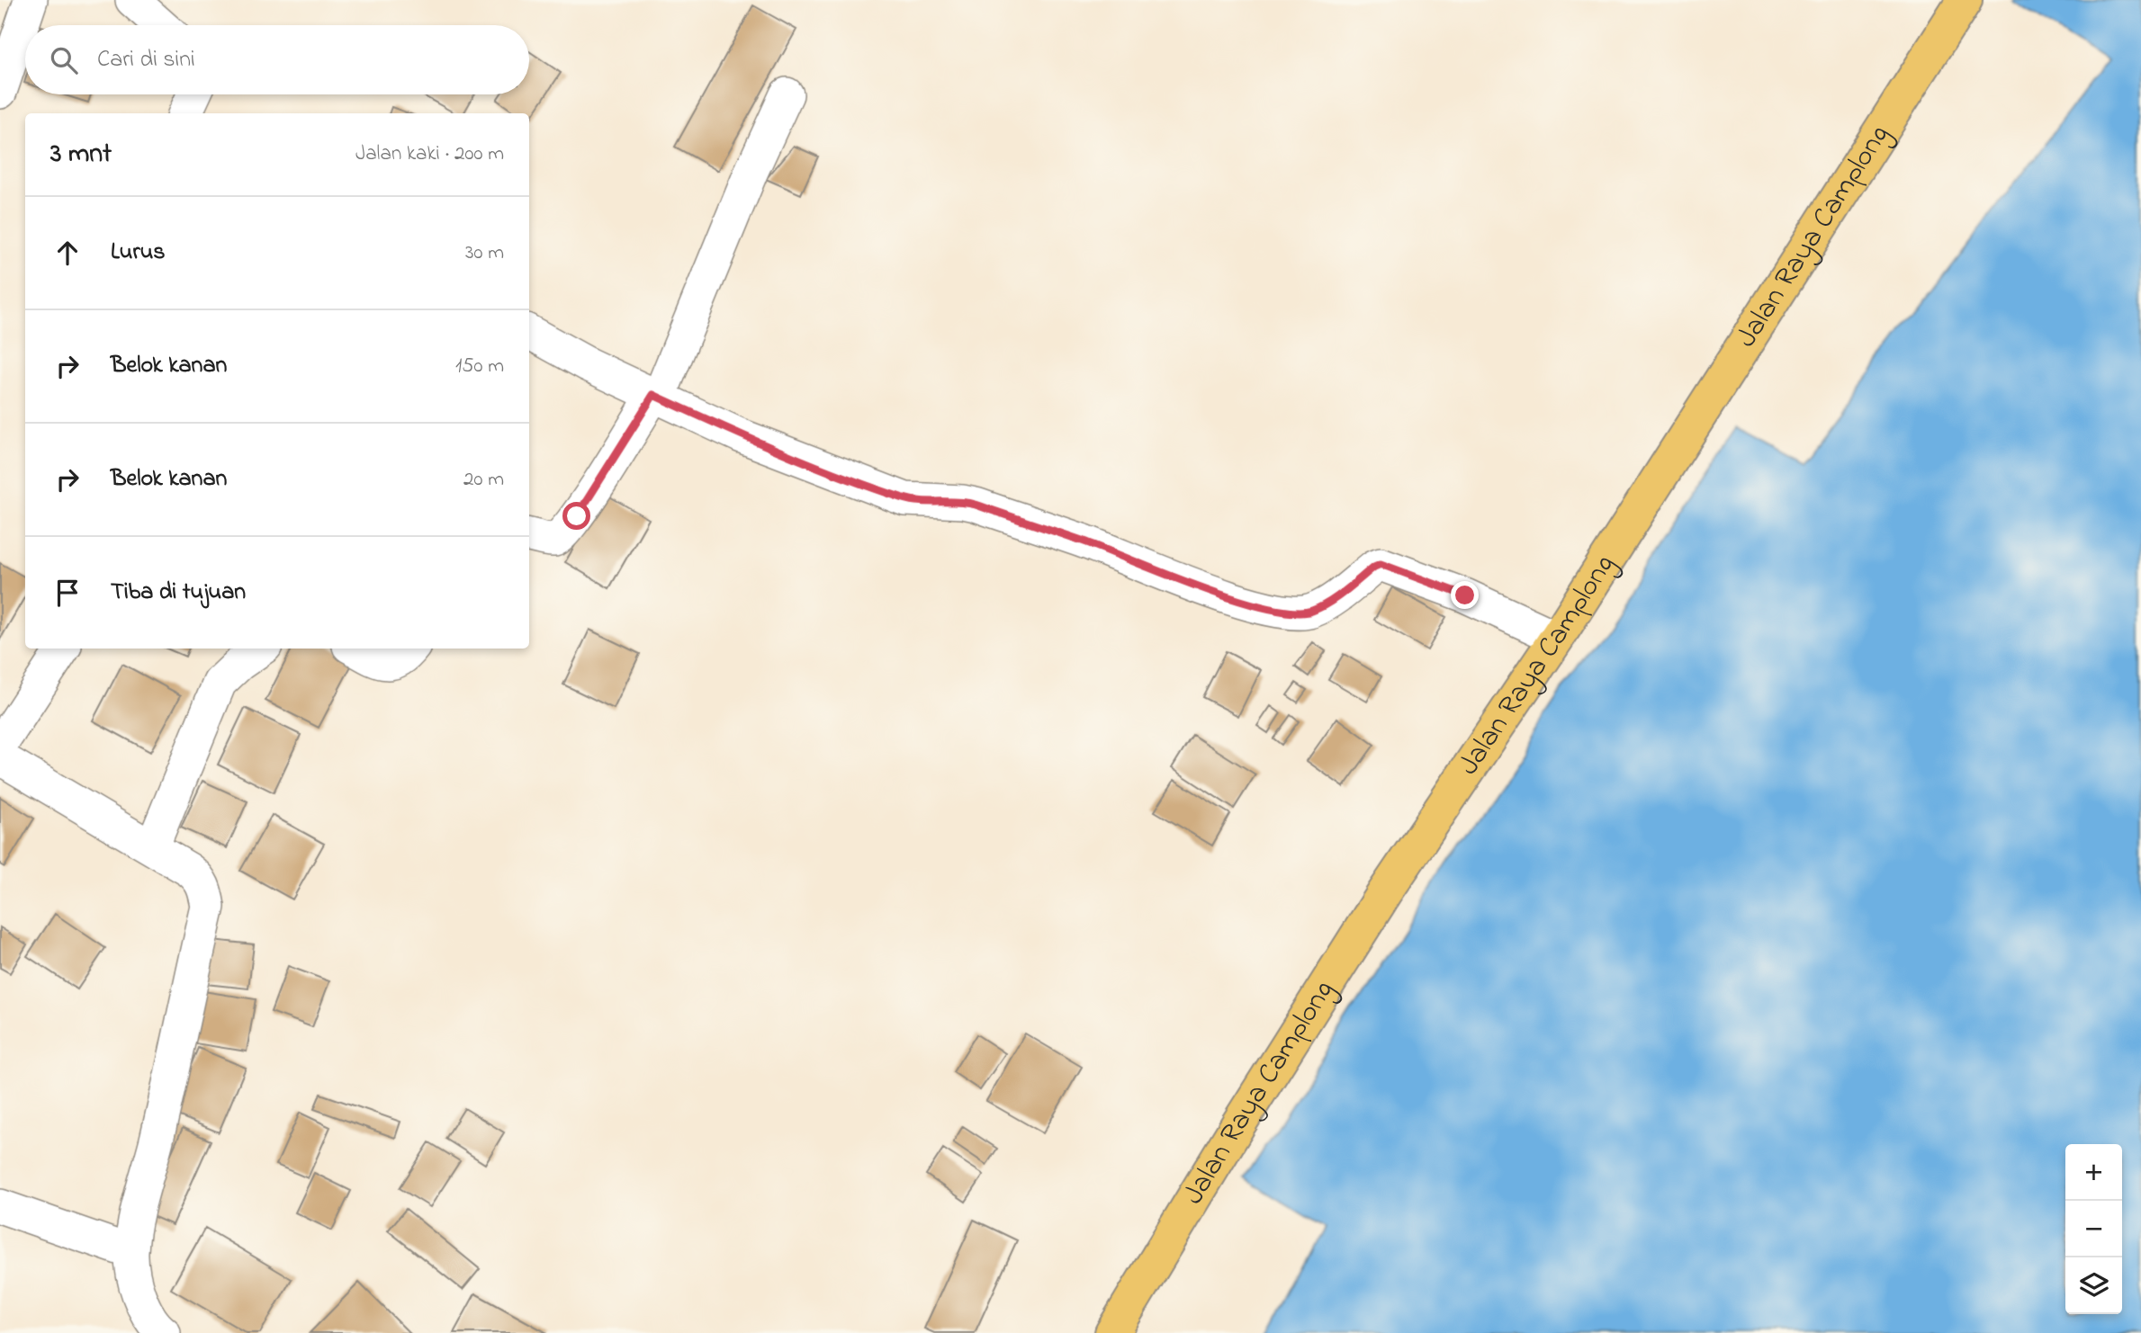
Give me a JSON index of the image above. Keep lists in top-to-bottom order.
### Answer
{
  "streets": {
    "highway": ["Jalan Raya Camplong"]
  },
  "page": {
    "search": "Cari di sini",
    "heading": ["3 mnt", "Jalan kaki · 200 m"],
    "list": [
      ["Lurus", "30 m"],
      ["Belok kanan", "150 m"],
      ["Belok kanan", "20 m"],
      "Tiba di tujuan"
    ],
    "map_buttons": ["+", "−"]
  }
}
